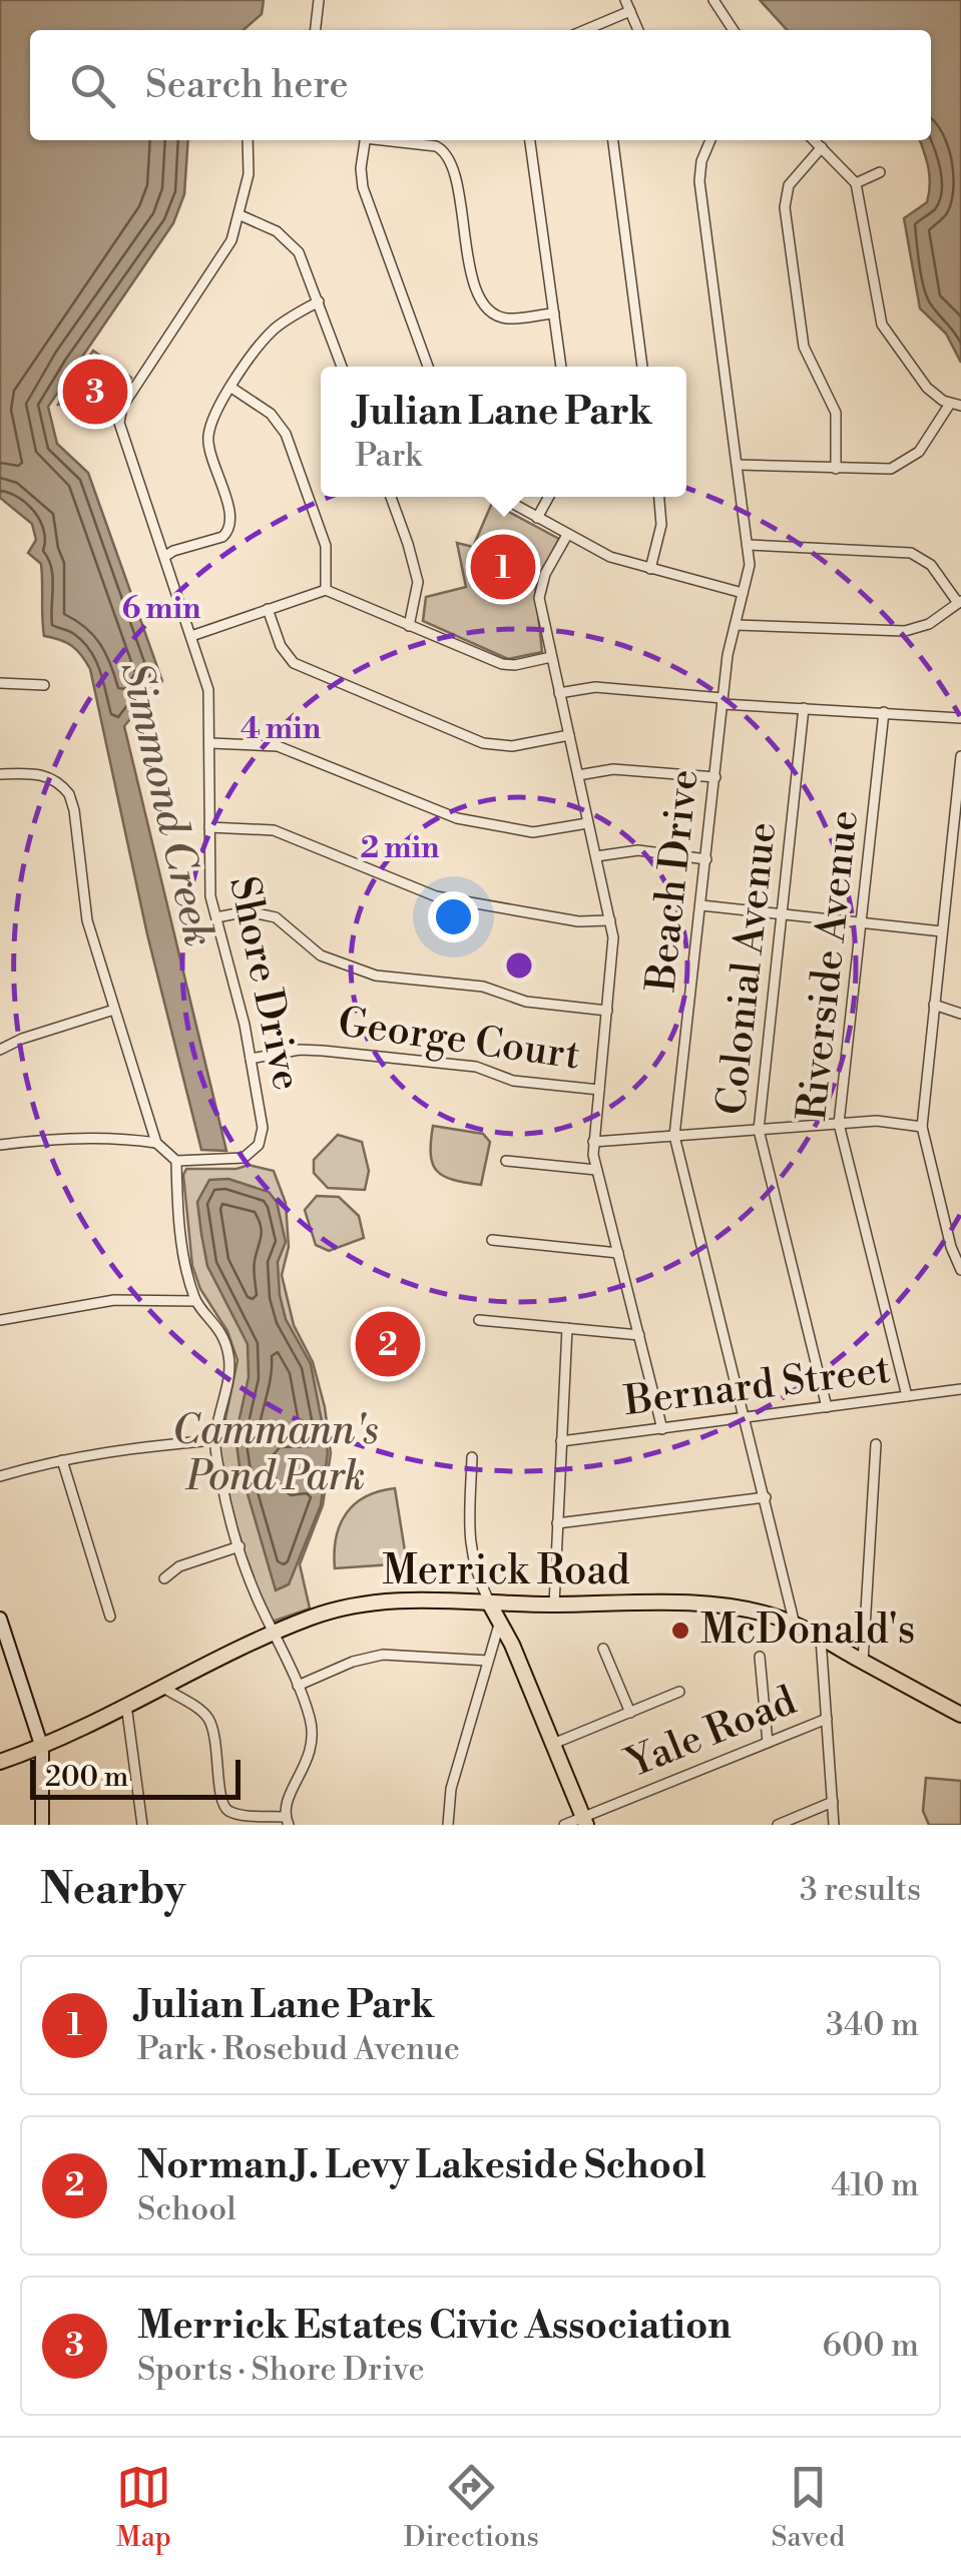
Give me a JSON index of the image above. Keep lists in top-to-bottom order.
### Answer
{
  "streets": {
    "main road": ["Merrick Road"],
    "street": [
      "Beach Drive",
      "Riverside Avenue",
      "Colonial Avenue",
      "Shore Drive",
      "George Court",
      "Bernard Street",
      "Yale Road"
    ]
  },
  "crossings": [
    ["Beach Drive", "Bernard Street"],
    ["Beach Drive", "Merrick Road"],
    ["Riverside Avenue", "Bernard Street"],
    ["Colonial Avenue", "Bernard Street"],
    ["Shore Drive", "George Court"]
  ],
  "water": ["Simmond Creek"],
  "parks": ["Cammann's Pond Park"],
  "places": ["McDonald's"],
  "scale_bar": "200 m",
  "page": {
    "search": "Search here",
    "pins": ["3", "1", "2"],
    "popup": ["Julian Lane Park", "Park"],
    "scale": "200 m",
    "heading": ["Nearby", "3 results"],
    "list": [
      {
        "mark": "1",
        "name": "Julian Lane Park",
        "note": "Park · Rosebud Avenue",
        "value": "340 m"
      },
      {
        "mark": "2",
        "name": "Norman J. Levy Lakeside School",
        "note": "School",
        "value": "410 m"
      },
      {
        "mark": "3",
        "name": "Merrick Estates Civic Association",
        "note": "Sports · Shore Drive",
        "value": "600 m"
      }
    ],
    "nav": ["Map", "Directions", "Saved"]
  },
  "rings": ["6 min", "4 min", "2 min"]
}
